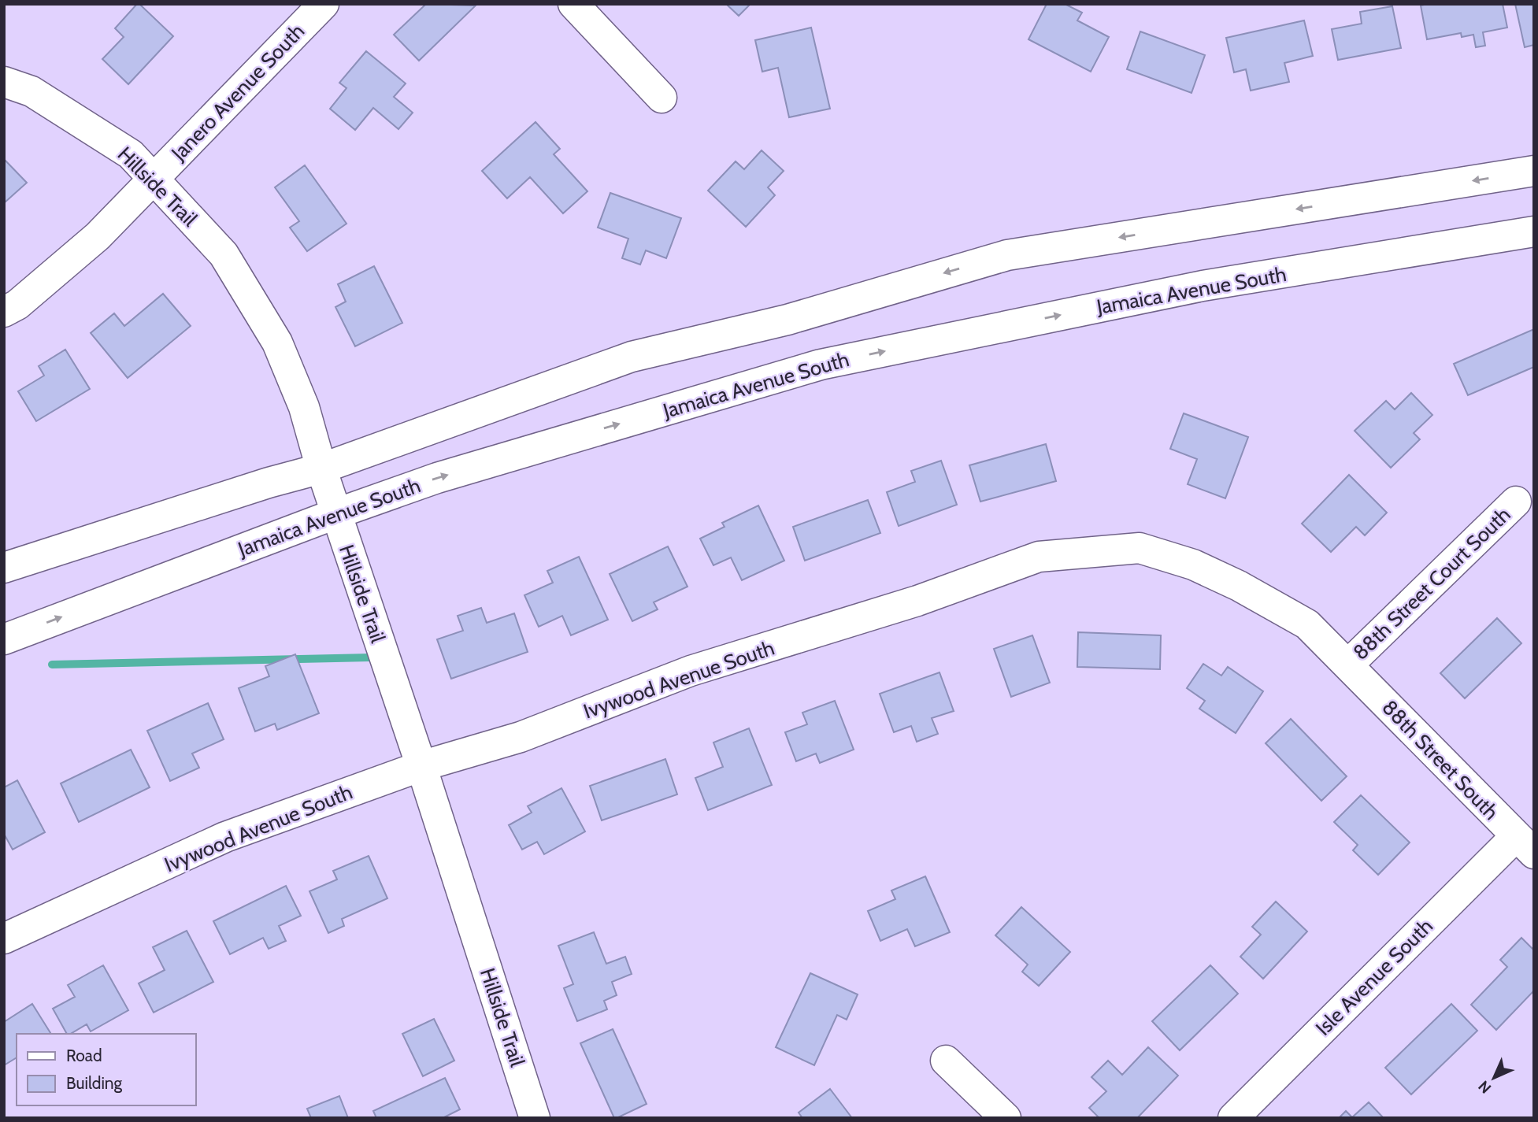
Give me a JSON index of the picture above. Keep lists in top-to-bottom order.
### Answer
{
  "streets": {
    "street": [
      "Janero Avenue South",
      "Hillside Trail",
      "Jamaica Avenue South",
      "88th Street Court South",
      "Ivywood Avenue South",
      "88th Street South",
      "Isle Avenue South"
    ]
  },
  "crossings": [
    ["Janero Avenue South", "Hillside Trail"],
    ["Hillside Trail", "Jamaica Avenue South"],
    ["Hillside Trail", "Ivywood Avenue South"],
    ["88th Street Court South", "Ivywood Avenue South"],
    ["88th Street Court South", "88th Street South"],
    ["Ivywood Avenue South", "88th Street South"],
    ["88th Street South", "Isle Avenue South"]
  ],
  "legend": ["Road", "Building"],
  "north": "bottom left"
}
